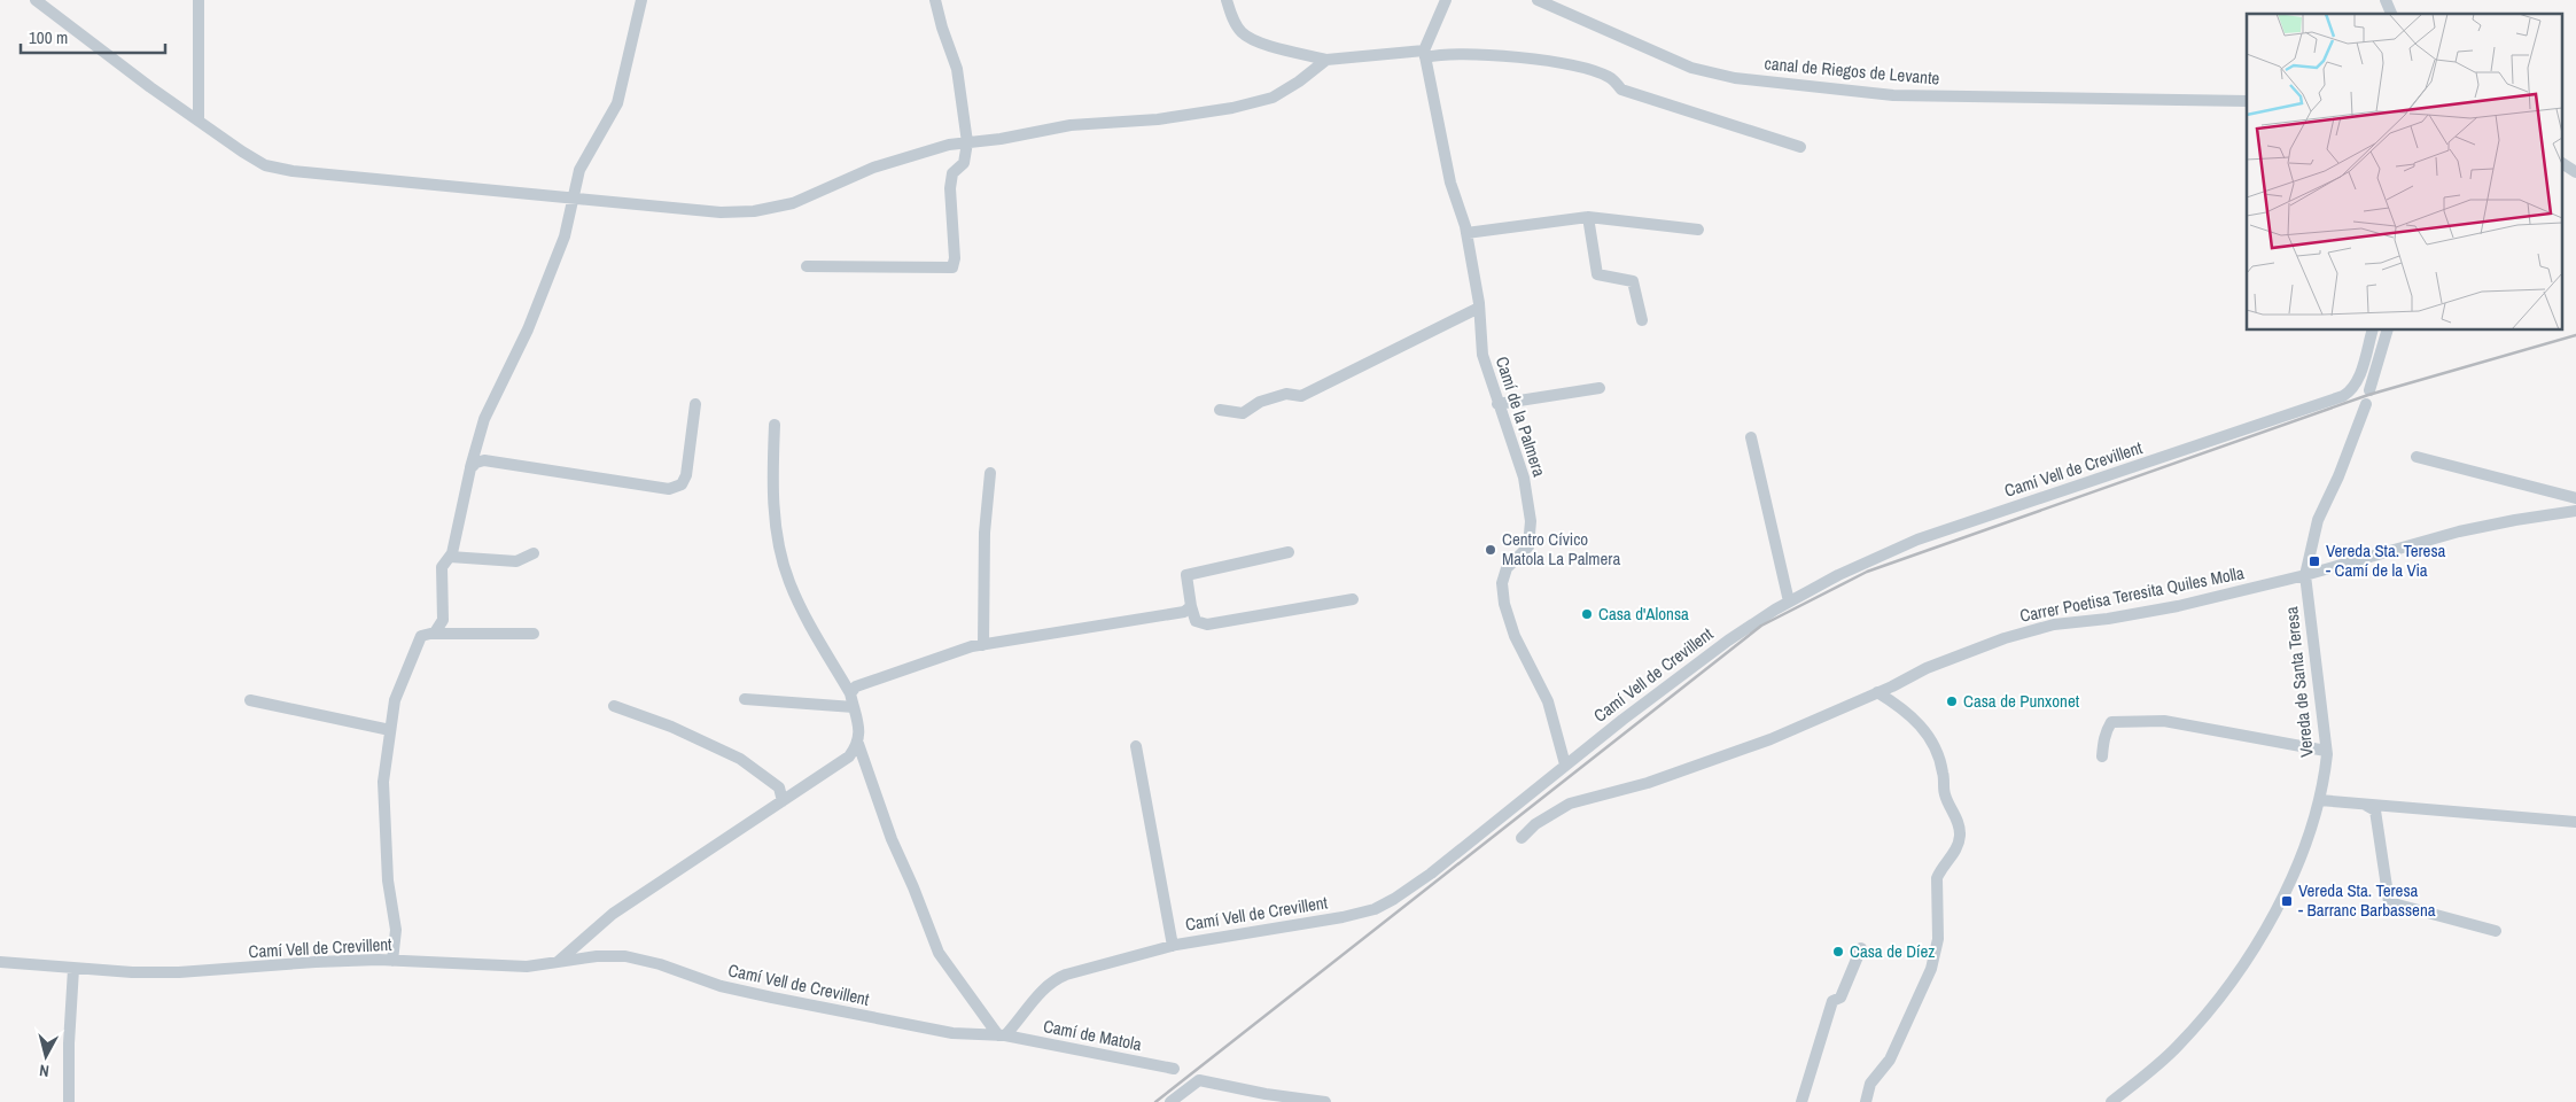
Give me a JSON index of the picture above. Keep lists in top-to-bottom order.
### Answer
{
  "streets": {
    "street": [
      "canal de Riegos de Levante",
      "Camí de la Palmera",
      "Camí Vell de Crevillent",
      "Carrer Poetisa Teresita Quiles Molla",
      "Vereda de Santa Teresa",
      "Camí de Matola"
    ]
  },
  "crossings": [
    ["Camí de la Palmera", "Camí Vell de Crevillent"],
    ["Camí Vell de Crevillent", "Camí de Matola"],
    ["Carrer Poetisa Teresita Quiles Molla", "Vereda de Santa Teresa"]
  ],
  "places": {
    "other": [
      "Centro Cívico Matola La Palmera",
      "Casa d'Alonsa",
      "Casa de Punxonet",
      "Casa de Díez"
    ],
    "transit": ["Vereda Sta. Teresa - Camí de la Via", "Vereda Sta. Teresa - Barranc Barbassena"]
  },
  "scale_bar": "100 m",
  "north": "bottom"
}
